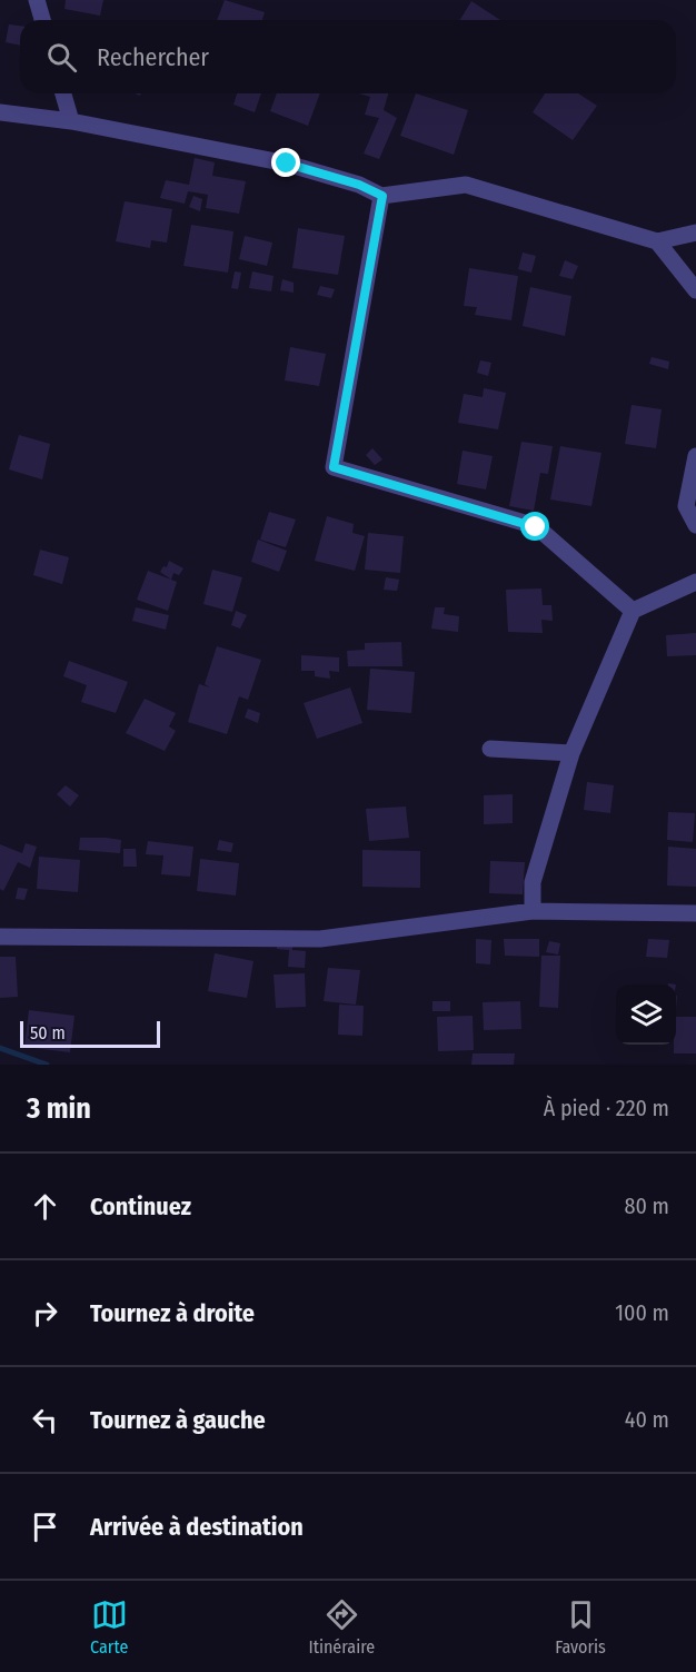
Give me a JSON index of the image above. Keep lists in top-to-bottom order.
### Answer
{
  "scale_bar": "50 m",
  "page": {
    "search": "Rechercher",
    "scale": "50 m",
    "heading": ["3 min", "À pied · 220 m"],
    "list": [
      ["Continuez", "80 m"],
      ["Tournez à droite", "100 m"],
      ["Tournez à gauche", "40 m"],
      "Arrivée à destination"
    ],
    "nav": ["Carte", "Itinéraire", "Favoris"]
  }
}
